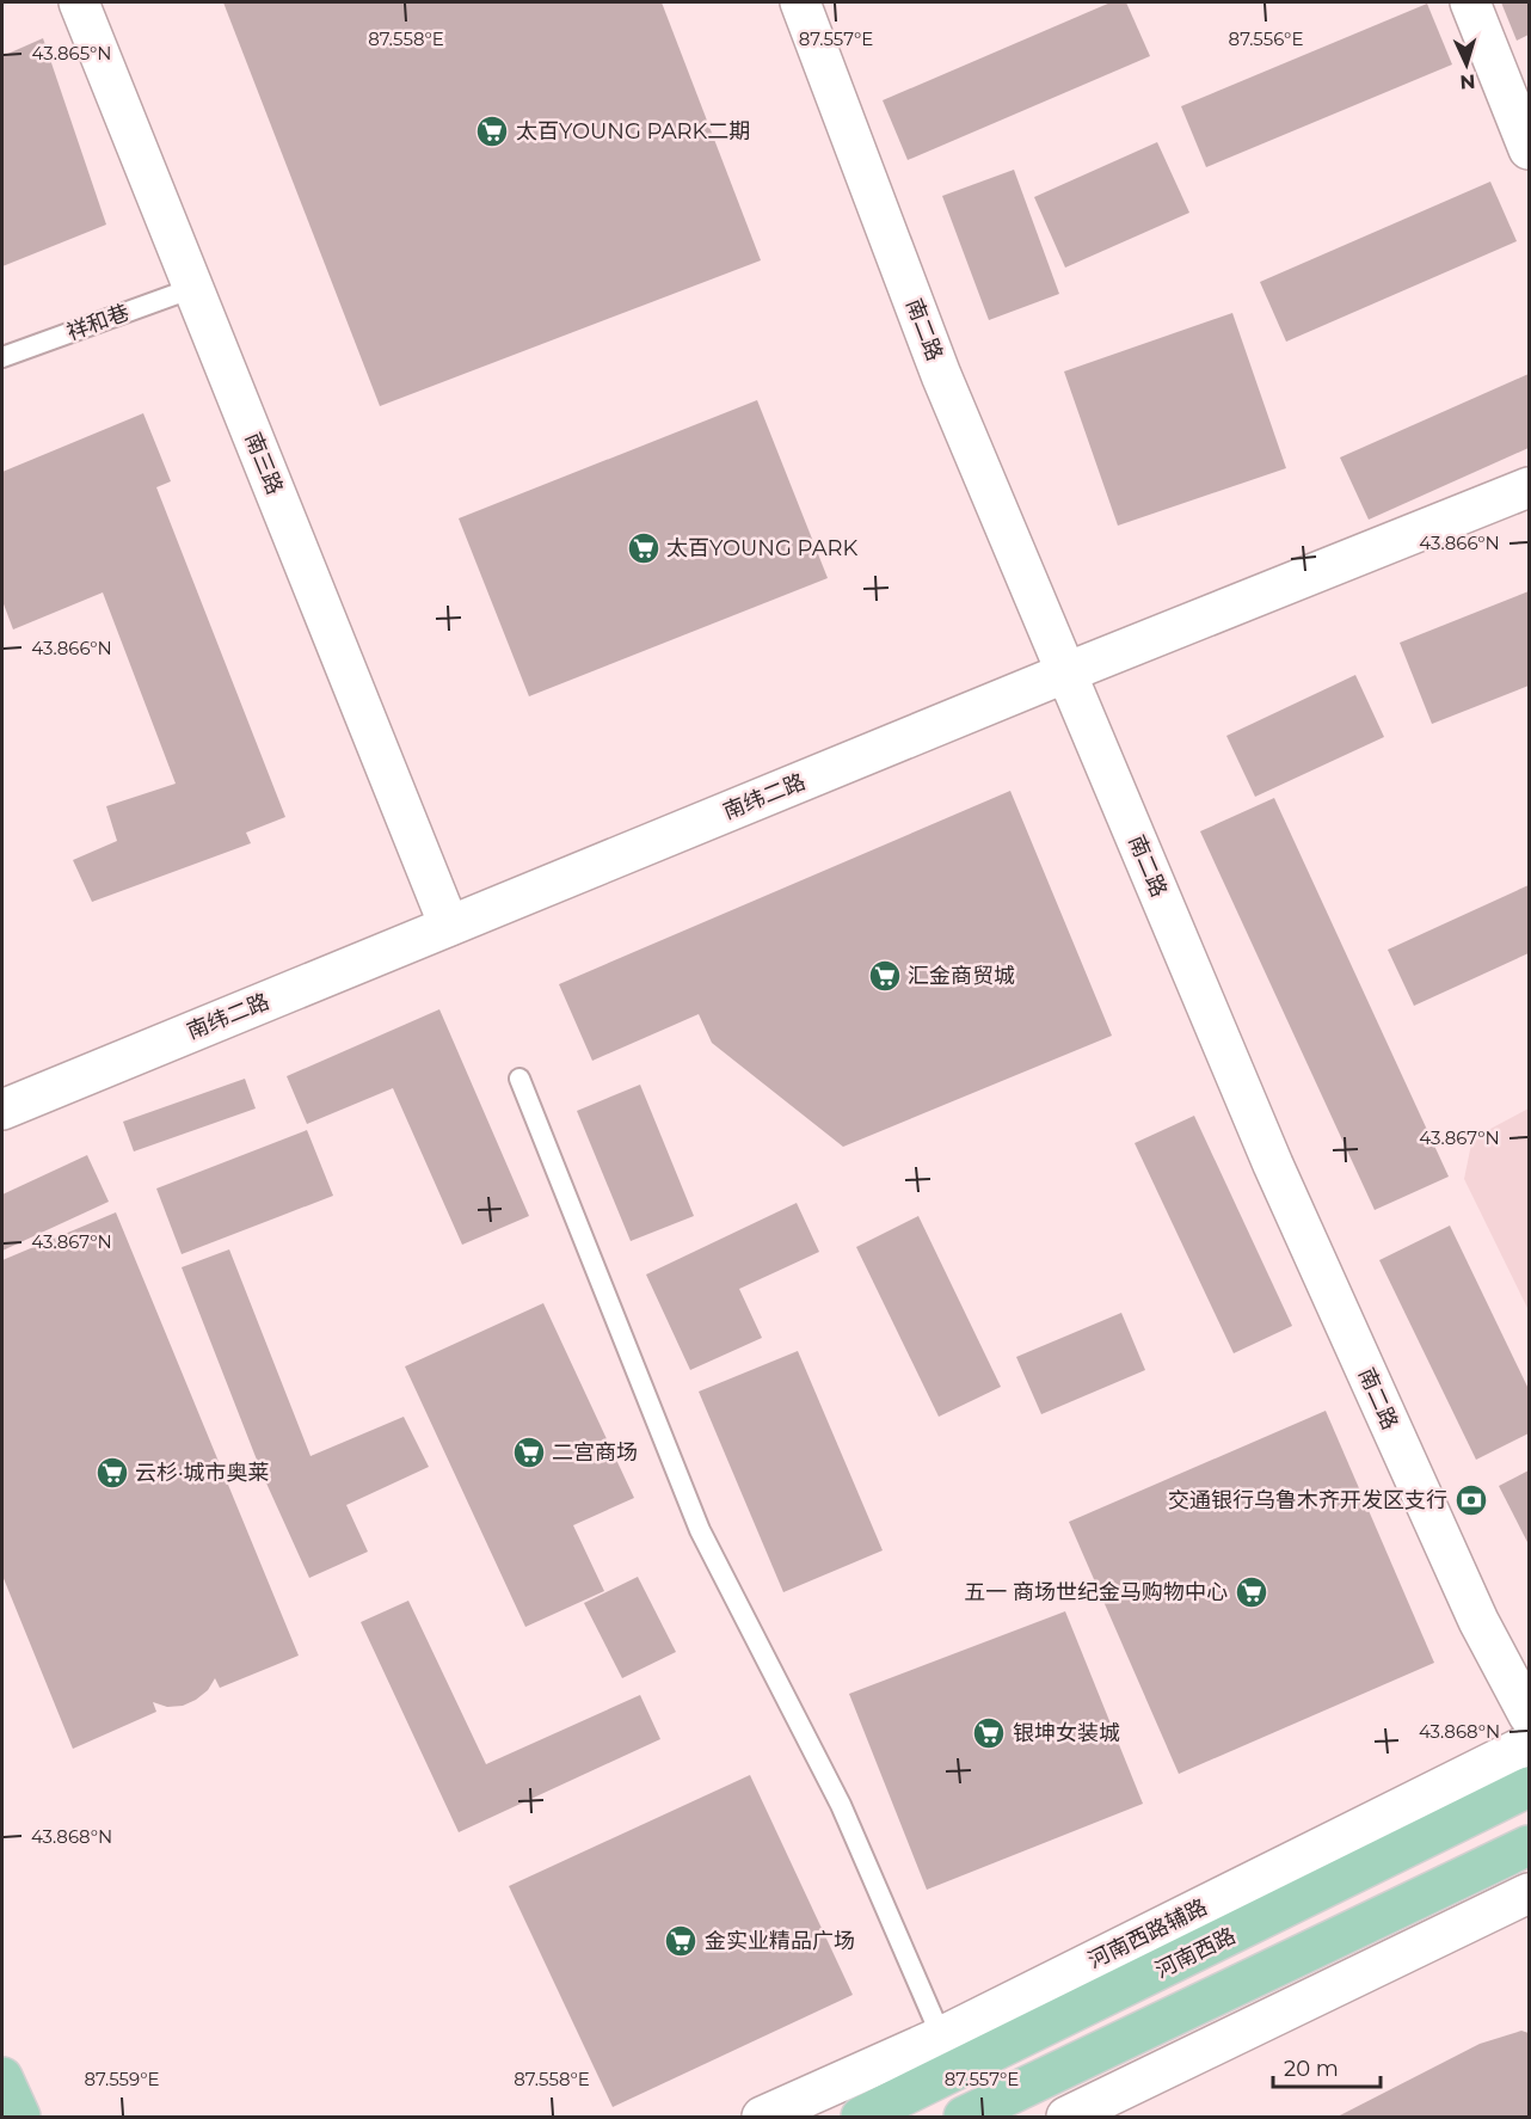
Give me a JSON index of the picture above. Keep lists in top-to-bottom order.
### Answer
{
  "streets": {
    "main road": ["河南西路"],
    "street": [
      "南二路",
      "南三路",
      "南纬二路",
      "河南西路辅路"
    ],
    "lane": ["祥和巷"]
  },
  "crossings": [
    ["祥和巷", "南三路"],
    ["南二路", "南纬二路"],
    ["南三路", "南纬二路"]
  ],
  "places": {
    "supermarket": [
      "太百YOUNG PARK二期",
      "太百YOUNG PARK",
      "汇金商贸城",
      "二宫商场",
      "云杉·城市奥莱",
      "五一 商场世纪金马购物中心",
      "银坤女装城",
      "金实业精品广场"
    ],
    "bank": ["交通银行乌鲁木齐开发区支行"]
  },
  "scale_bar": "20 m",
  "north": "bottom",
  "coordinates": [
    "87.558°E",
    "87.557°E",
    "87.556°E",
    "43.865°N",
    "43.866°N",
    "43.867°N",
    "43.868°N",
    "87.559°E"
  ]
}
